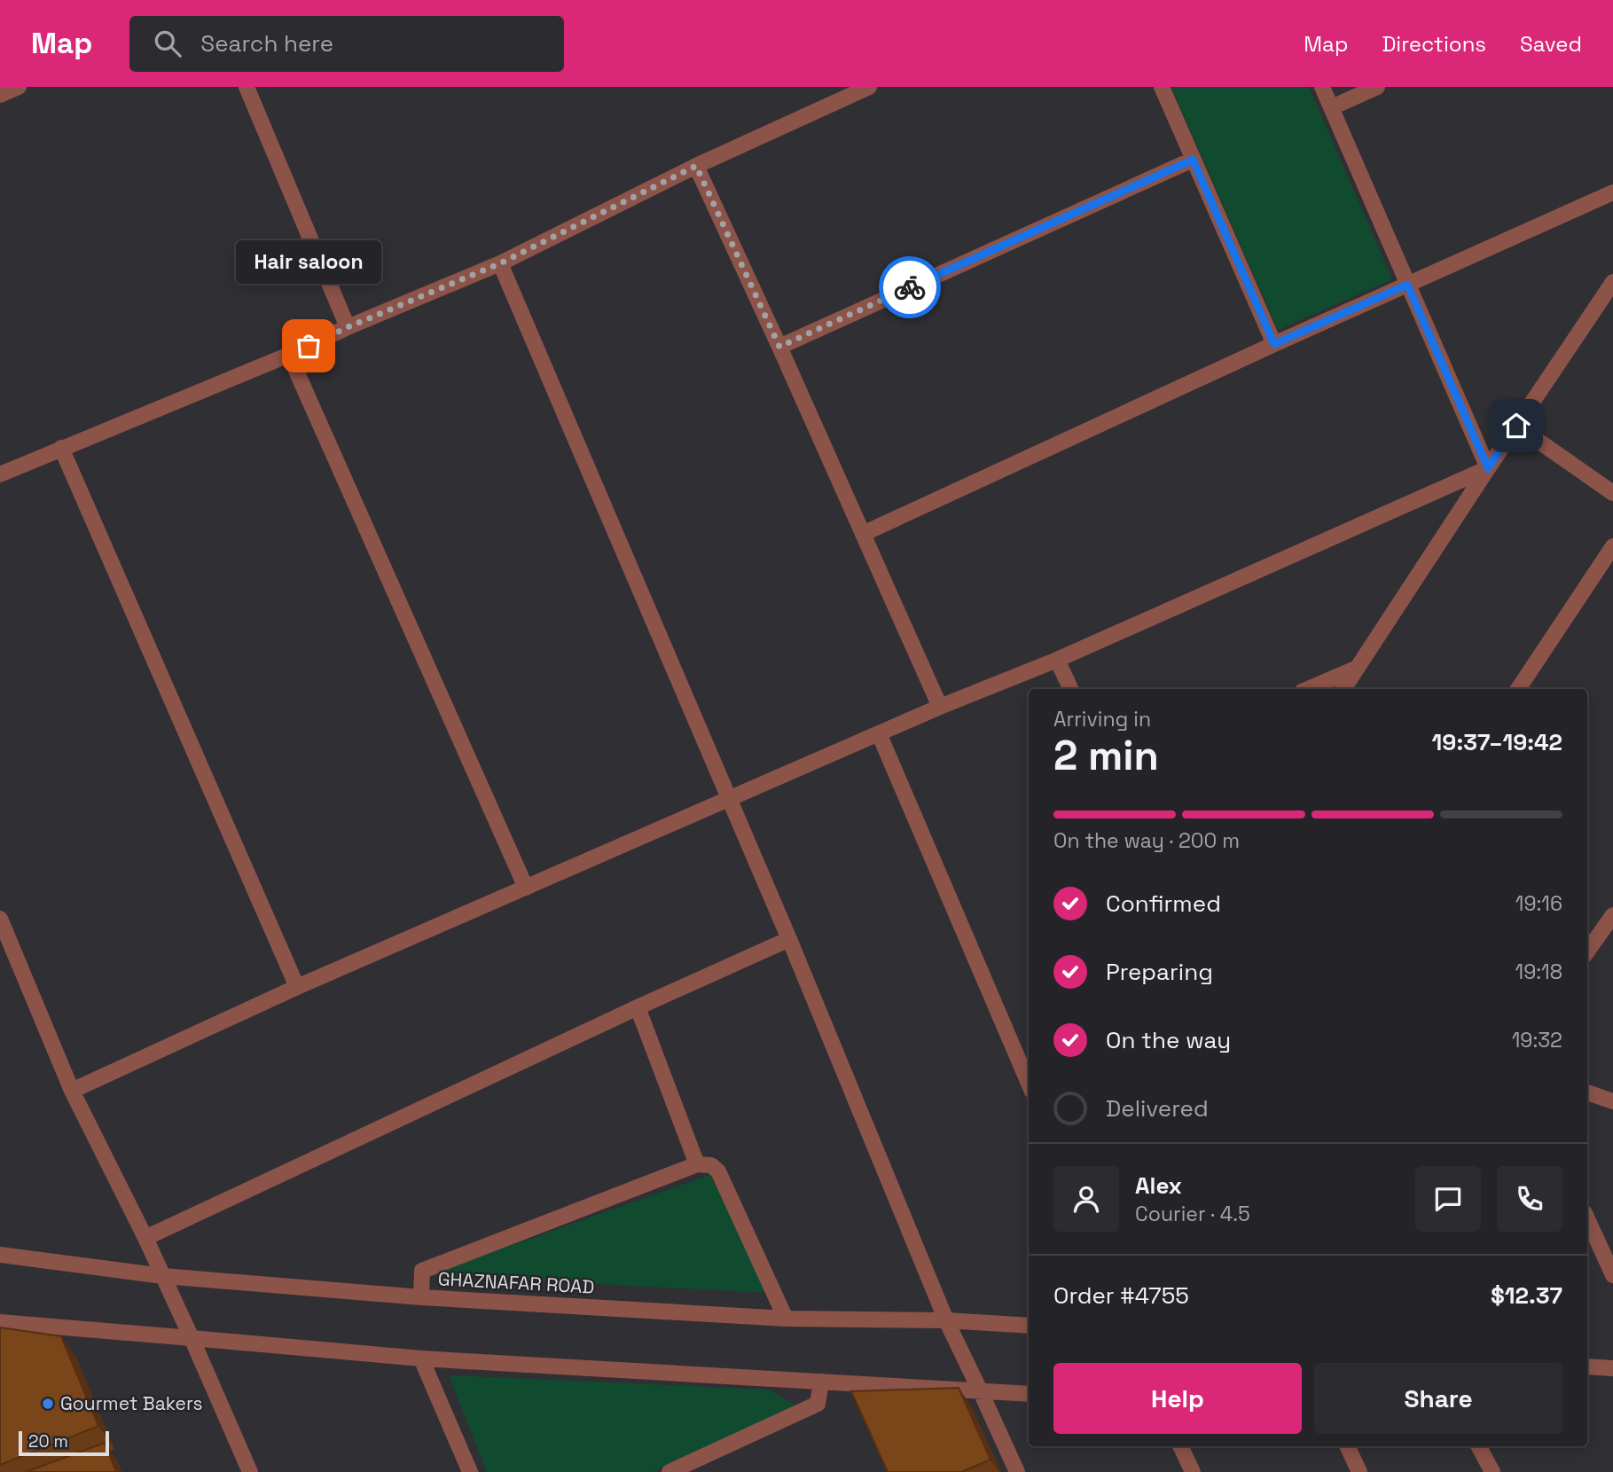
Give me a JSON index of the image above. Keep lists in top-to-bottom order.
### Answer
{
  "streets": {
    "street": ["GHAZNAFAR ROAD"]
  },
  "places": ["Hair saloon", "Gourmet Bakers"],
  "scale_bar": "20 m",
  "page": {
    "header": "Map",
    "search": "Search here",
    "nav": ["Map", "Directions", "Saved"],
    "bubble": "Hair saloon",
    "heading": ["2 min", "Arriving in", "19:37–19:42"],
    "panel": [
      "Alex",
      "Courier · 4.5",
      "Order #4755",
      "$12.37"
    ],
    "bar": "On the way · 200 m",
    "list": [
      ["Confirmed", "19:16"],
      ["Preparing", "19:18"],
      ["On the way", "19:32"],
      "Delivered"
    ],
    "buttons": ["Help", "Share"],
    "scale": "20 m"
  }
}
